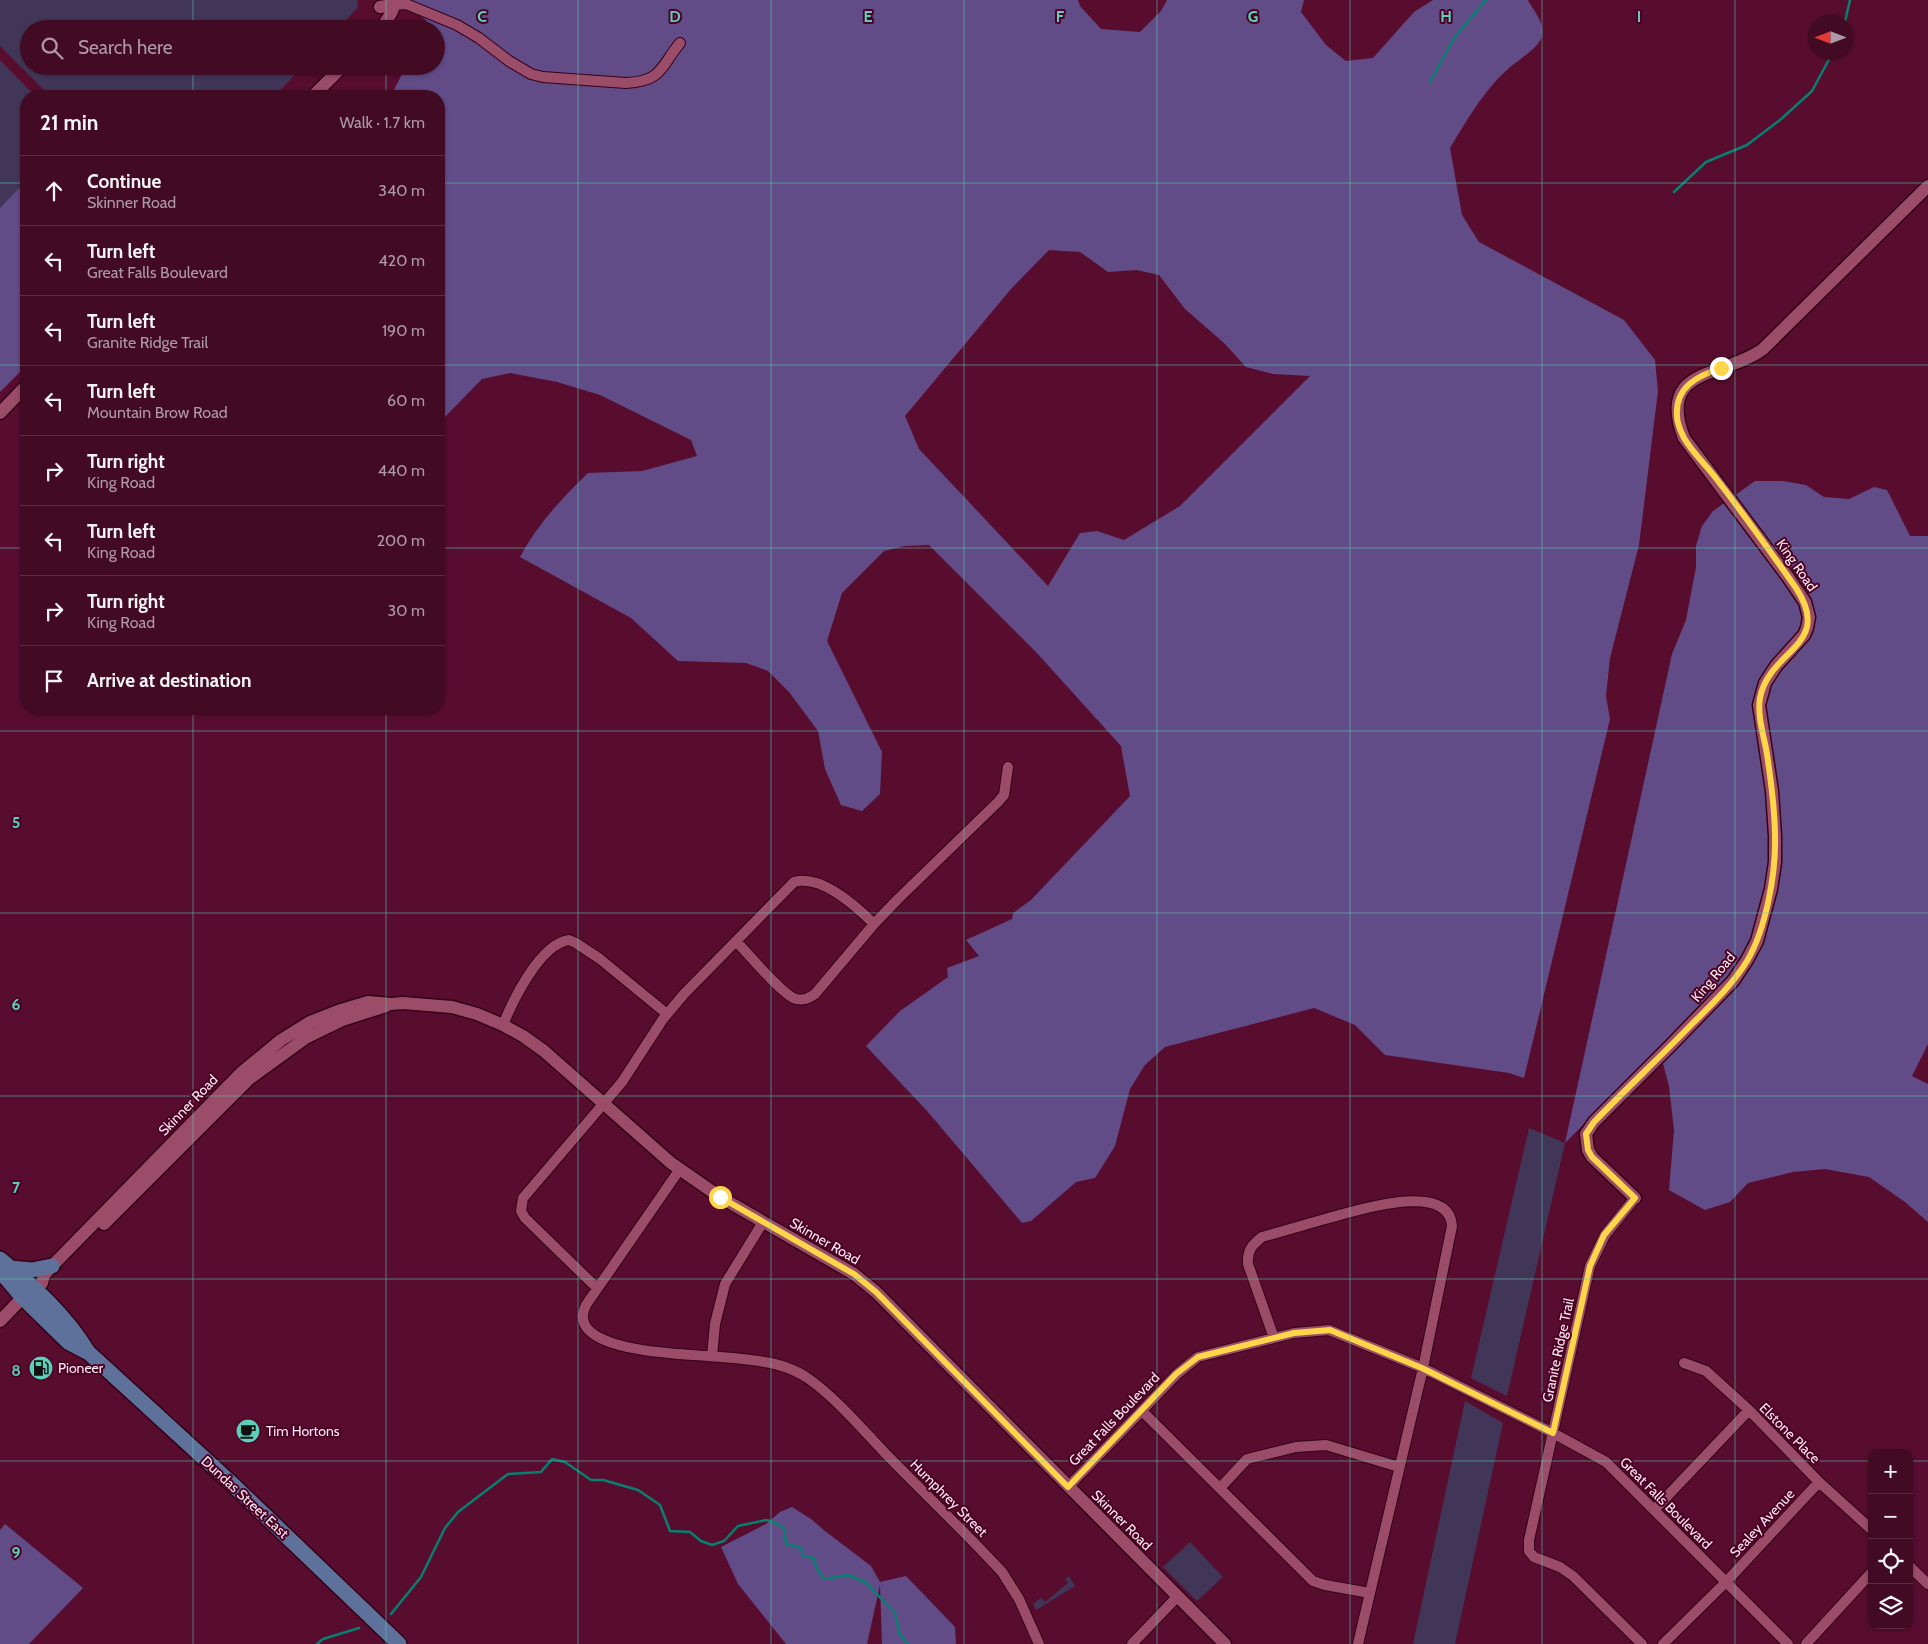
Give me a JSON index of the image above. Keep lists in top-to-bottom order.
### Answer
{
  "streets": {
    "main road": ["Dundas Street East"],
    "street": [
      "King Road",
      "Skinner Road",
      "Granite Ridge Trail",
      "Great Falls Boulevard",
      "Elstone Place",
      "Humphrey Street",
      "Sealey Avenue"
    ]
  },
  "crossings": [
    ["King Road", "Granite Ridge Trail"],
    ["Skinner Road", "Great Falls Boulevard"],
    ["Skinner Road", "Dundas Street East"],
    ["Granite Ridge Trail", "Great Falls Boulevard"],
    ["Great Falls Boulevard", "Sealey Avenue"],
    ["Elstone Place", "Sealey Avenue"]
  ],
  "places": {
    "fuel station": ["Pioneer"],
    "cafe": ["Tim Hortons"]
  },
  "north": "left",
  "page": {
    "search": "Search here",
    "heading": ["21 min", "Walk · 1.7 km"],
    "list": [
      ["Continue", "Skinner Road", "340 m"],
      ["Turn left", "Great Falls Boulevard", "420 m"],
      ["Turn left", "Granite Ridge Trail", "190 m"],
      ["Turn left", "Mountain Brow Road", "60 m"],
      ["Turn right", "King Road", "440 m"],
      ["Turn left", "King Road", "200 m"],
      ["Turn right", "King Road", "30 m"],
      "Arrive at destination"
    ],
    "map_buttons": ["+", "−"]
  },
  "grid": {
    "columns": [
      "C",
      "D",
      "E",
      "F",
      "G",
      "H",
      "I"
    ],
    "rows": [
      "5",
      "6",
      "7",
      "8",
      "9"
    ]
  }
}
